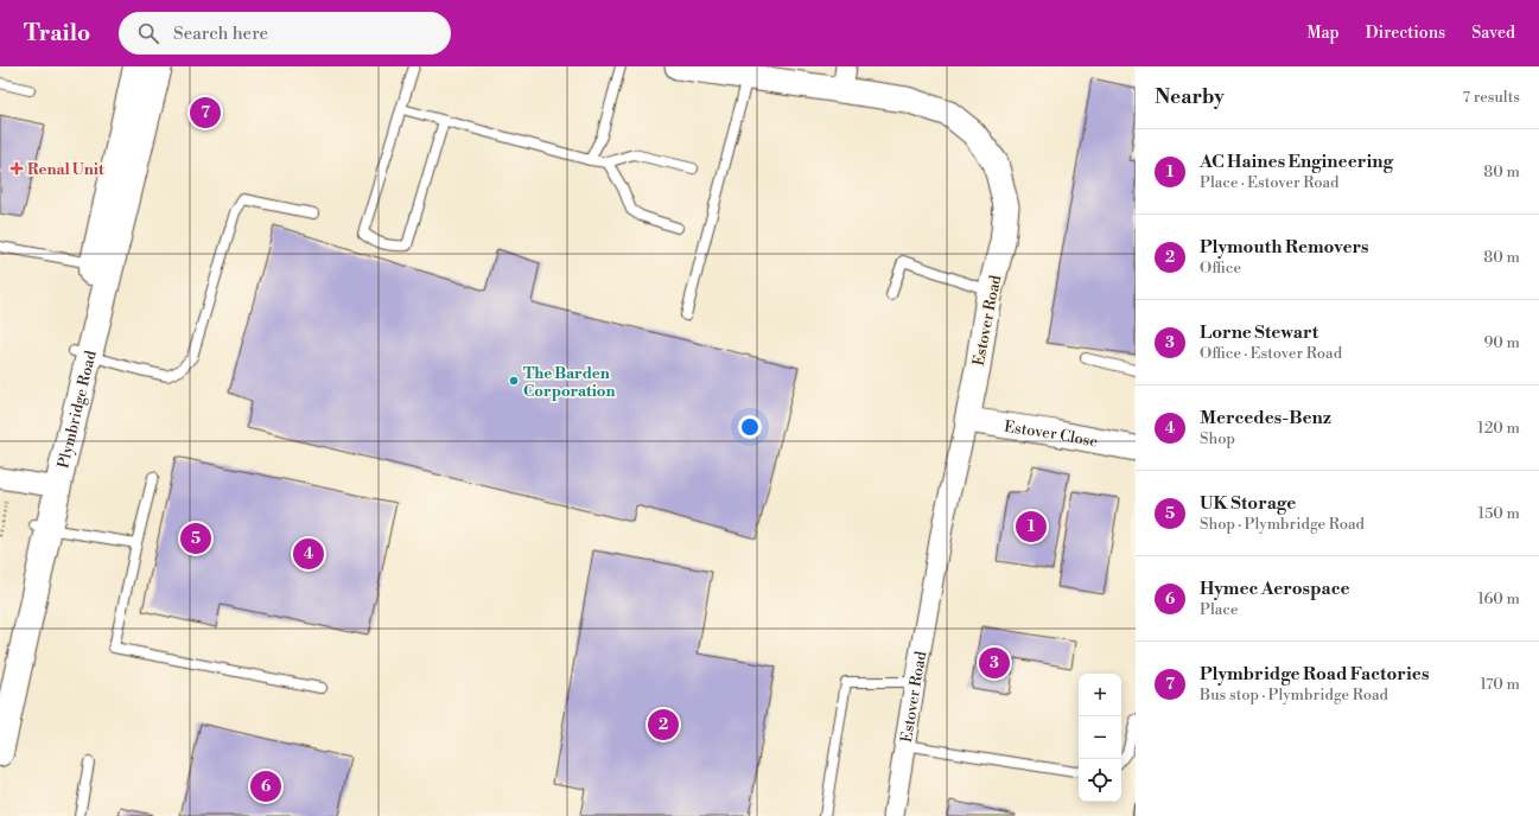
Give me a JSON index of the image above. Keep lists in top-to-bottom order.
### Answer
{
  "streets": {
    "main road": ["Plymbridge Road"],
    "street": ["Estover Road", "Estover Close"]
  },
  "crossings": [
    ["Estover Road", "Estover Close"]
  ],
  "places": {
    "health": ["Renal Unit"],
    "other": ["The Barden Corporation"]
  },
  "page": {
    "header": "Trailo",
    "search": "Search here",
    "nav": ["Map", "Directions", "Saved"],
    "heading": ["Nearby", "7 results"],
    "pins": [
      "7",
      "1",
      "5",
      "4",
      "3",
      "2",
      "6"
    ],
    "list": [
      {
        "mark": "1",
        "name": "AC Haines Engineering",
        "note": "Place · Estover Road",
        "value": "80 m"
      },
      {
        "mark": "2",
        "name": "Plymouth Removers",
        "note": "Office",
        "value": "80 m"
      },
      {
        "mark": "3",
        "name": "Lorne Stewart",
        "note": "Office · Estover Road",
        "value": "90 m"
      },
      {
        "mark": "4",
        "name": "Mercedes-Benz",
        "note": "Shop",
        "value": "120 m"
      },
      {
        "mark": "5",
        "name": "UK Storage",
        "note": "Shop · Plymbridge Road",
        "value": "150 m"
      },
      {
        "mark": "6",
        "name": "Hymec Aerospace",
        "note": "Place",
        "value": "160 m"
      },
      {
        "mark": "7",
        "name": "Plymbridge Road Factories",
        "note": "Bus stop · Plymbridge Road",
        "value": "170 m"
      }
    ],
    "map_buttons": ["+", "−"]
  }
}
